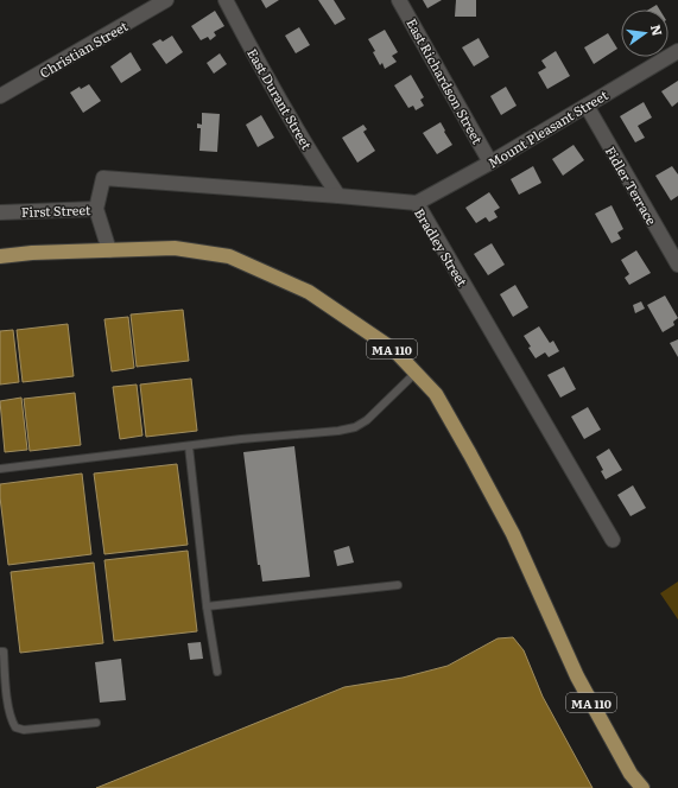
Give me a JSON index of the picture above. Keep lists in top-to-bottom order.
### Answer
{
  "streets": {
    "main road": ["MA 110"],
    "street": [
      "Christian Street",
      "East Richardson Street",
      "East Durant Street",
      "Mount Pleasant Street",
      "Fidler Terrace",
      "First Street",
      "Bradley Street"
    ]
  },
  "crossings": [
    ["East Richardson Street", "Mount Pleasant Street"],
    ["East Durant Street", "Bradley Street"],
    ["Mount Pleasant Street", "Fidler Terrace"],
    ["Mount Pleasant Street", "Bradley Street"],
    ["First Street", "Bradley Street"],
    ["First Street", "MA 110"]
  ],
  "north": "right"
}
